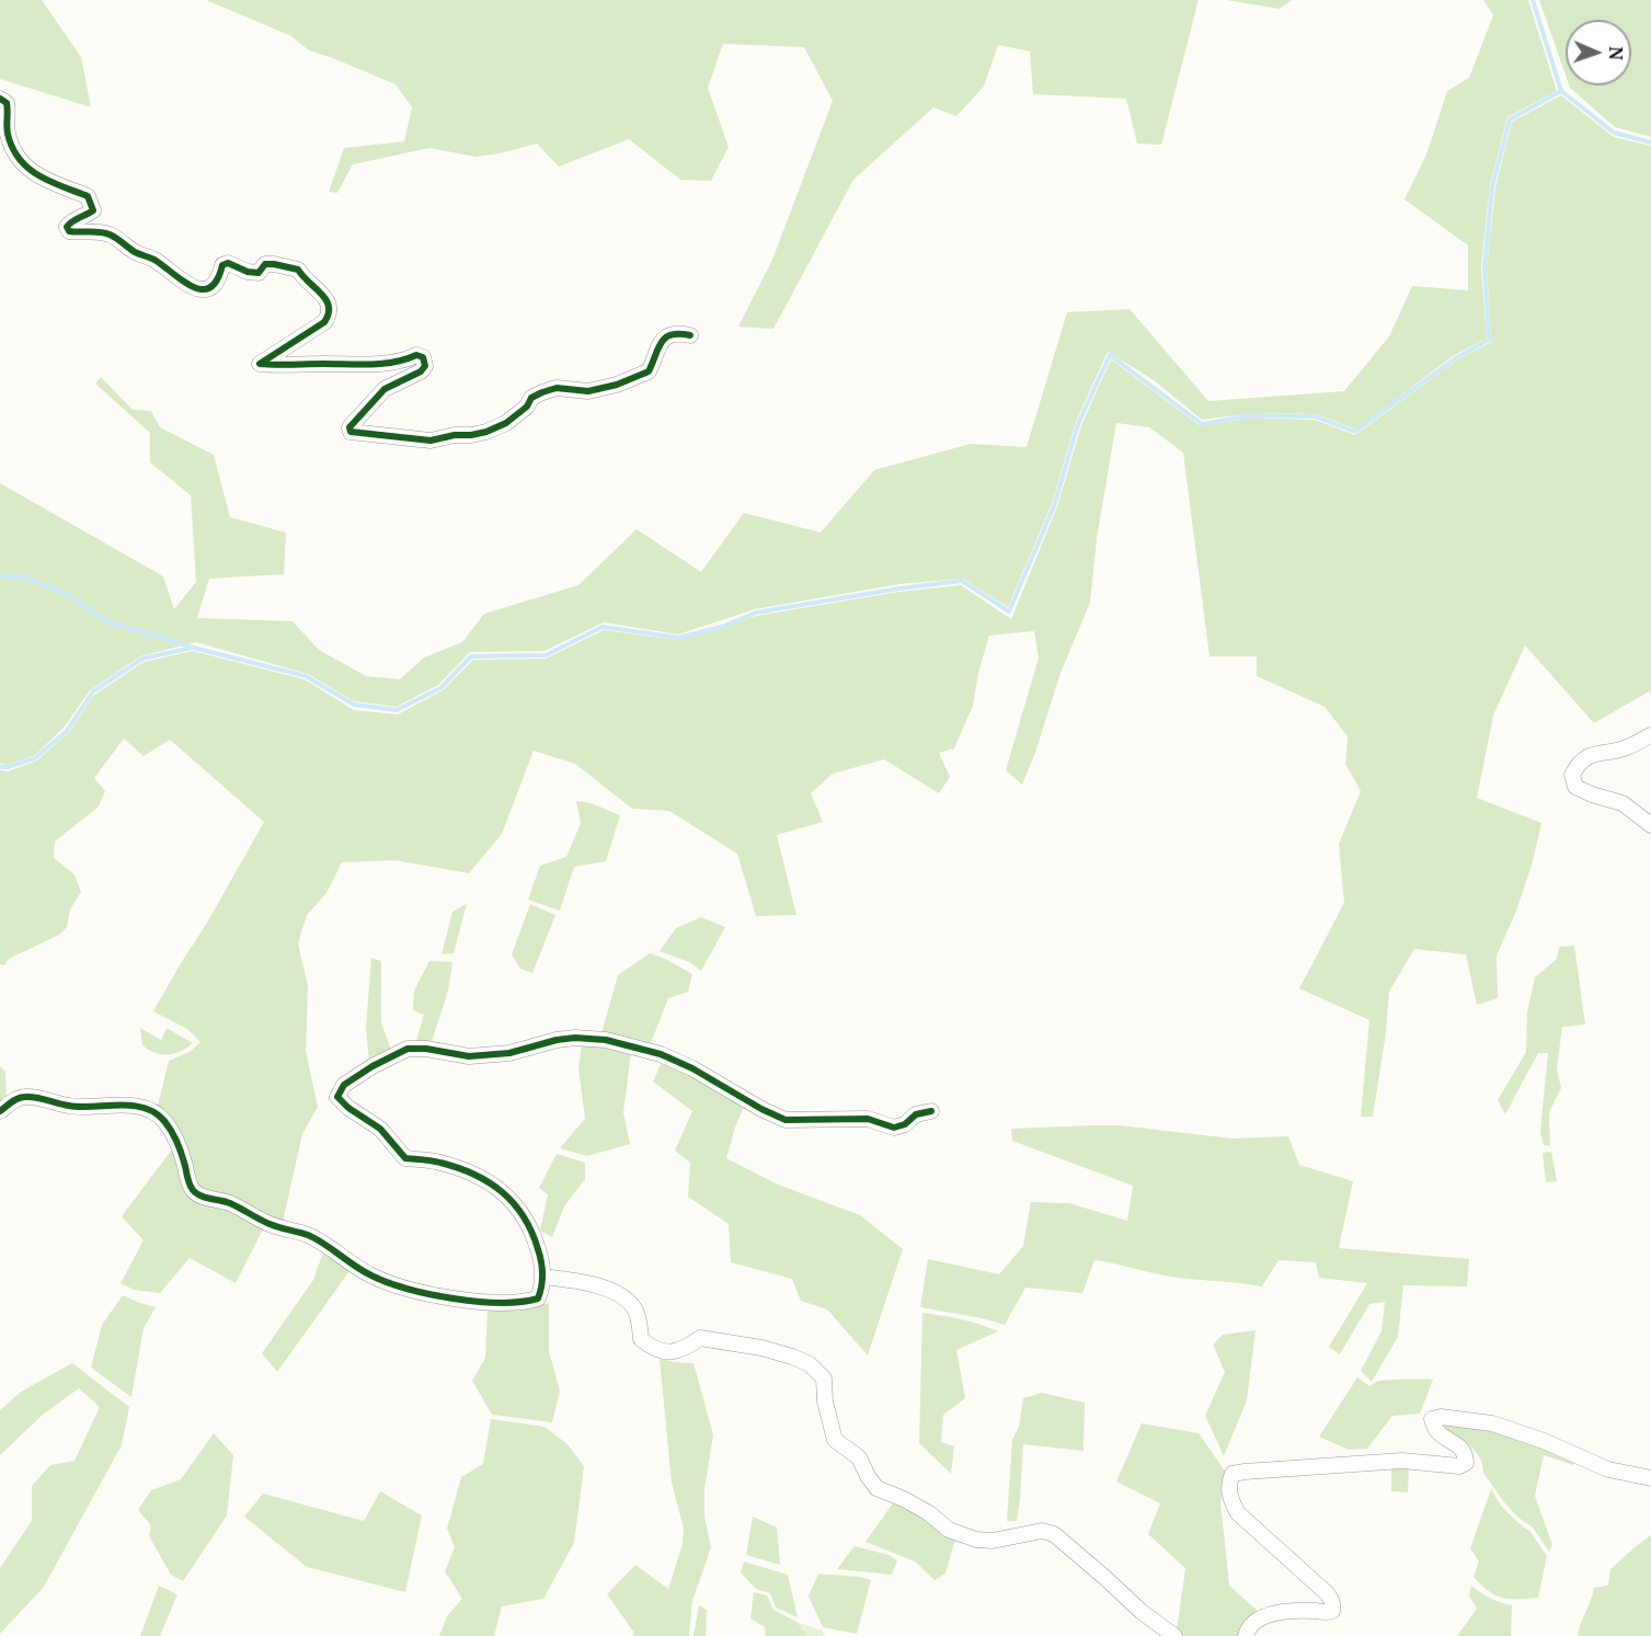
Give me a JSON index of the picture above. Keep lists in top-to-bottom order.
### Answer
{
  "north": "right"
}
